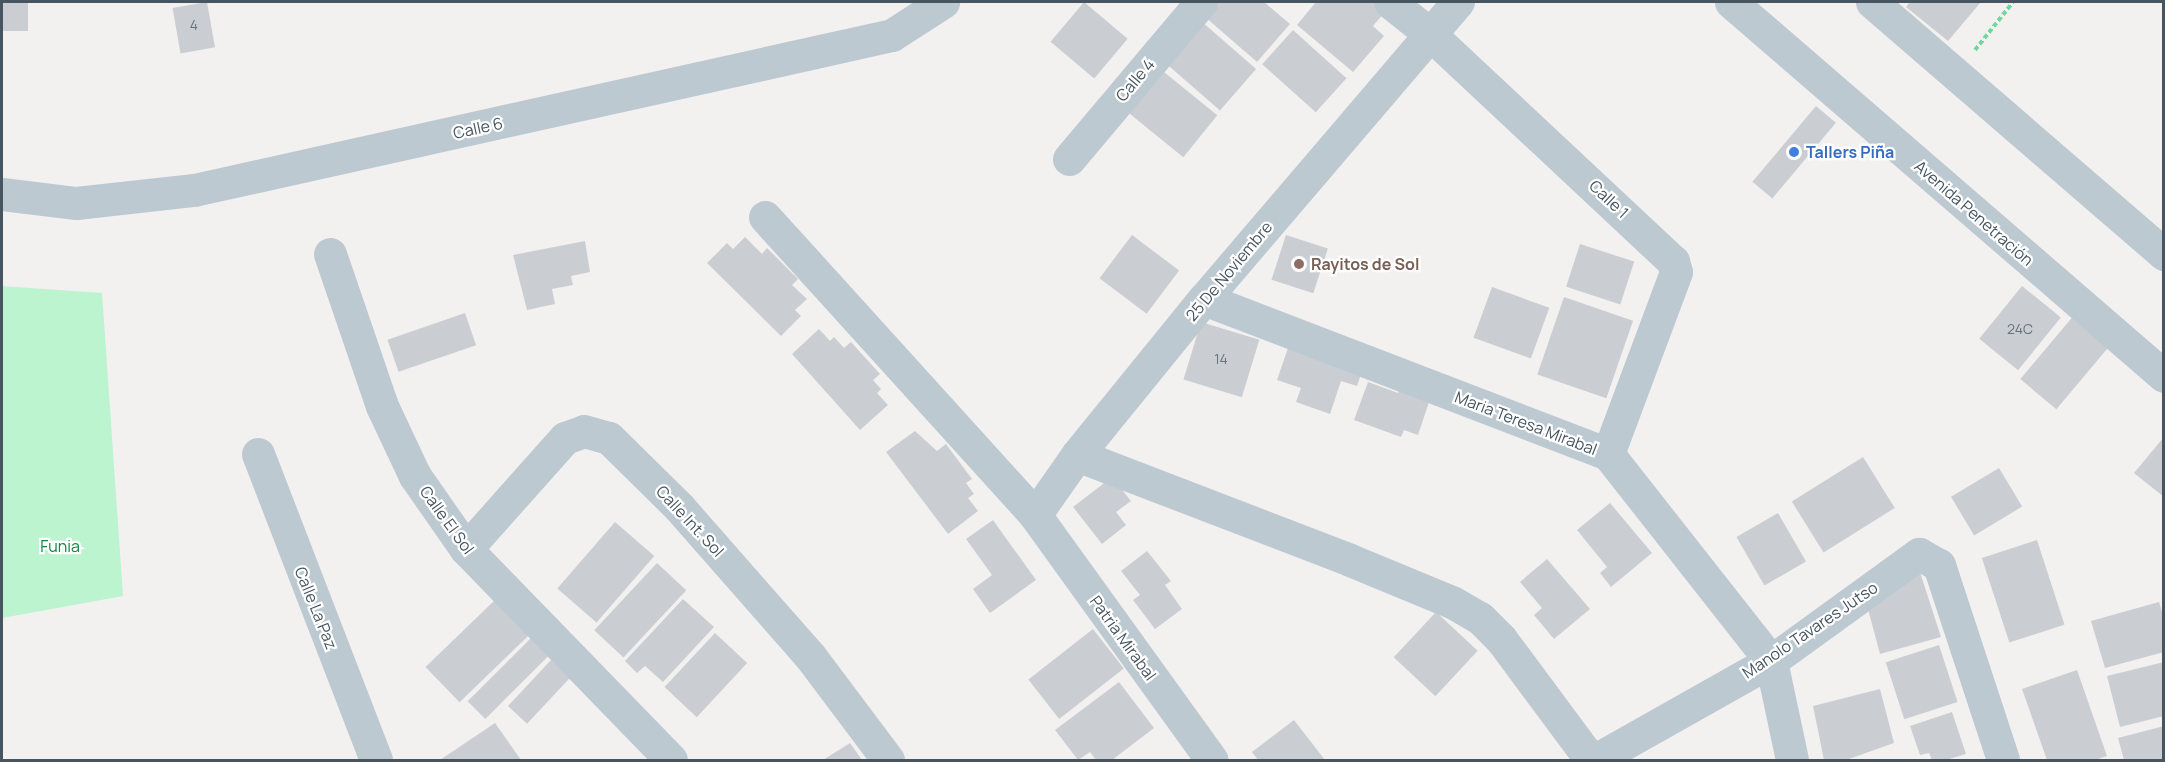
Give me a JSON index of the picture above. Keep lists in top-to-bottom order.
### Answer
{
  "streets": {
    "street": [
      "Calle 4",
      "Calle 6",
      "Calle 1",
      "Avenida Penetración",
      "25 De Noviembre",
      "Maria Teresa Mirabal",
      "Calle El Sol",
      "Calle Int. Sol",
      "Calle La Paz",
      "Manolo Tavares Jutso",
      "Patria Mirabal"
    ]
  },
  "crossings": [
    ["Calle 1", "25 De Noviembre"],
    ["Calle 1", "Maria Teresa Mirabal"],
    ["25 De Noviembre", "Maria Teresa Mirabal"],
    ["25 De Noviembre", "Patria Mirabal"],
    ["Maria Teresa Mirabal", "Manolo Tavares Jutso"],
    ["Calle El Sol", "Calle Int. Sol"]
  ],
  "parks": ["Funia"],
  "places": ["Tallers Piña", "Rayitos de Sol"],
  "house_numbers": ["4", "24C", "14"]
}
